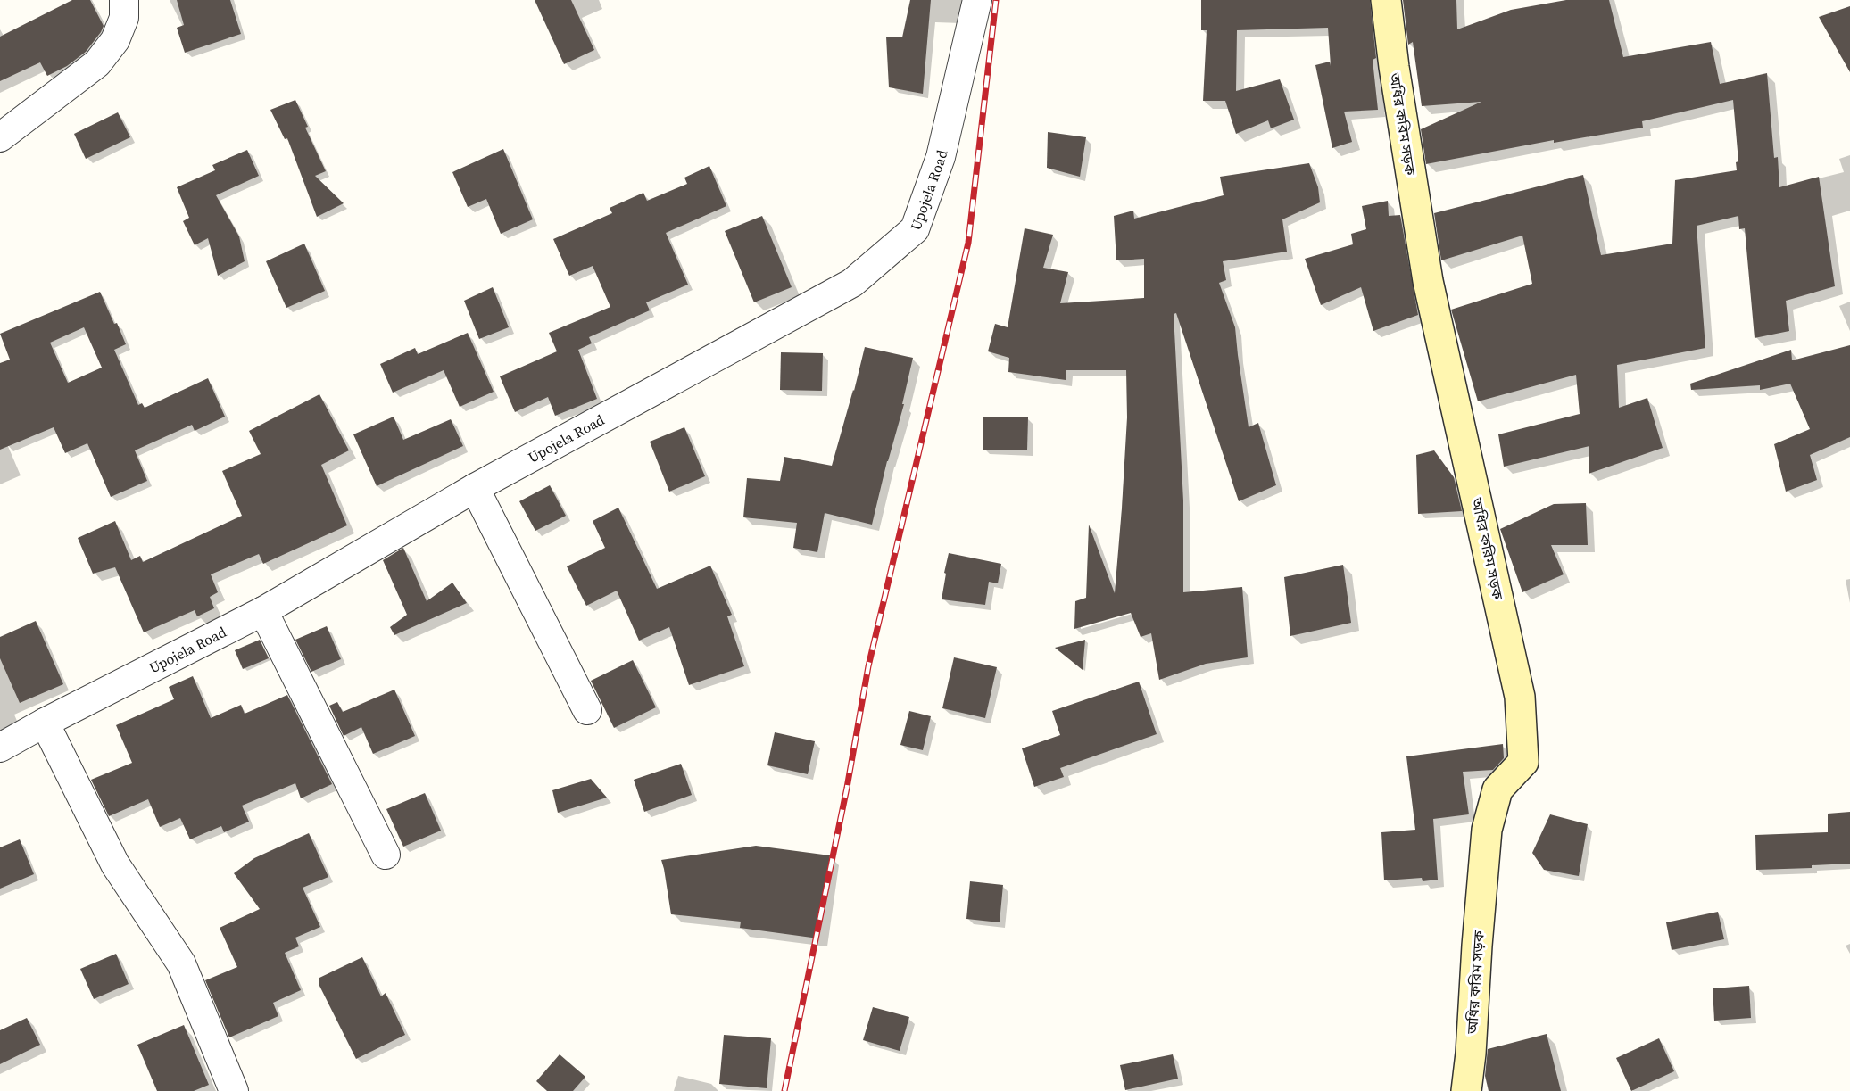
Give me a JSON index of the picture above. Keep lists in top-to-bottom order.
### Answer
{
  "streets": {
    "main road": ["অধির করিম সড়ক"],
    "street": ["Upojela Road"]
  }
}
